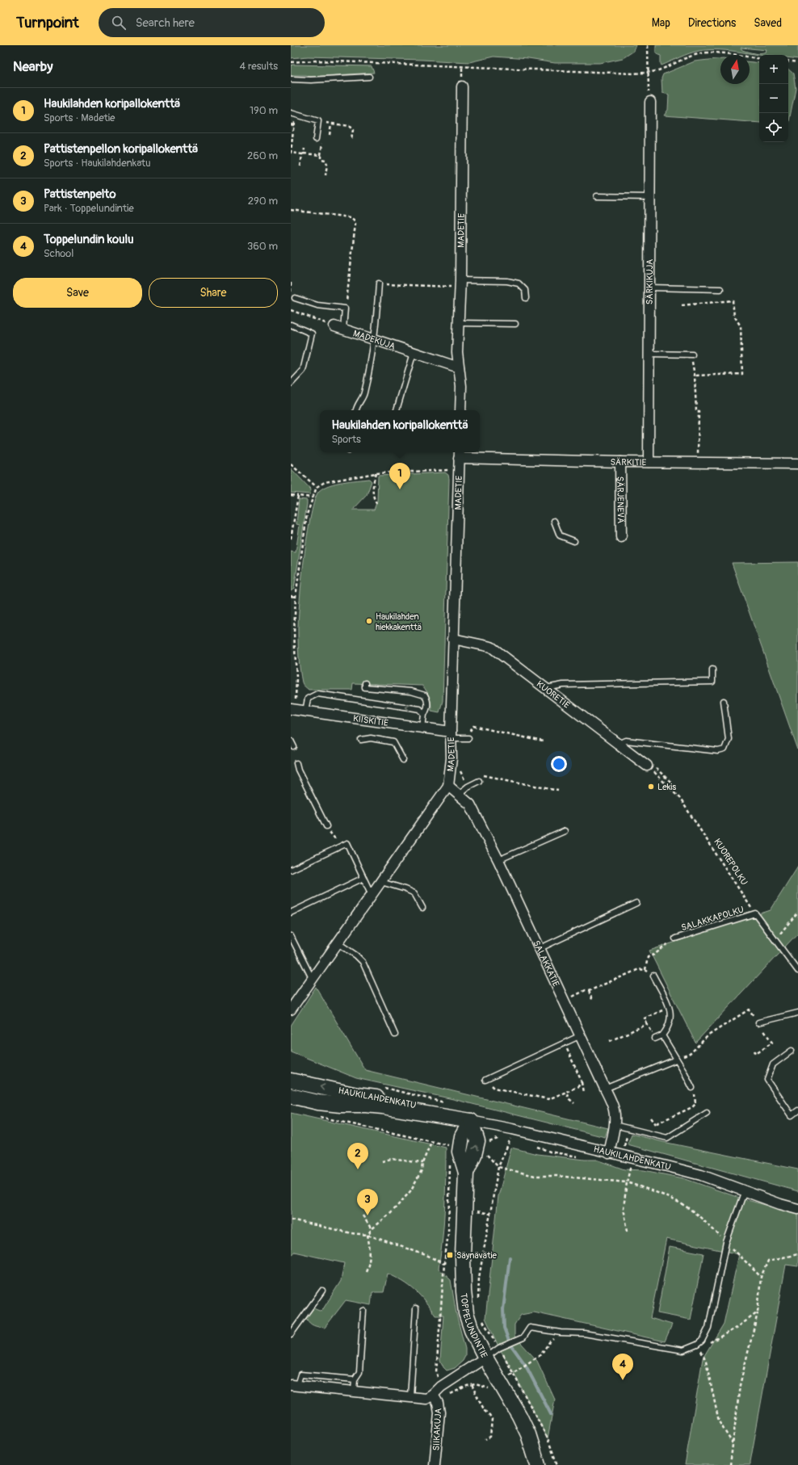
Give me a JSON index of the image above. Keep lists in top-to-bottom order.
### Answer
{
  "streets": {
    "main road": ["HAUKILAHDENKATU", "TOPPELUNDINTIE"],
    "street": [
      "MADETIE",
      "SÄRKIKUJA",
      "MADEKUJA",
      "SÄRKITIE",
      "SÄRJENEVÄ",
      "KUORETIE",
      "KIISKITIE",
      "SALAKKATIE",
      "SIIKAKUJA"
    ],
    "lane": ["SALAKKAPOLKU"],
    "path": ["KUOREPOLKU"]
  },
  "crossings": [
    ["MADETIE", "MADEKUJA"],
    ["MADETIE", "SÄRKITIE"],
    ["MADETIE", "KUORETIE"],
    ["MADETIE", "KIISKITIE"],
    ["MADETIE", "SALAKKATIE"],
    ["SÄRKIKUJA", "SÄRKITIE"],
    ["SÄRKITIE", "SÄRJENEVÄ"],
    ["KUORETIE", "KUOREPOLKU"],
    ["KUOREPOLKU", "SALAKKAPOLKU"],
    ["SALAKKATIE", "HAUKILAHDENKATU"],
    ["HAUKILAHDENKATU", "TOPPELUNDINTIE"]
  ],
  "places": {
    "other": ["Haukilahden hiekkakenttä", "Lekis"],
    "transit": ["Säynävätie"]
  },
  "north": "top",
  "page": {
    "header": "Turnpoint",
    "search": "Search here",
    "nav": ["Map", "Directions", "Saved"],
    "heading": ["Nearby", "4 results"],
    "map_buttons": ["+", "−"],
    "list": [
      {
        "mark": "1",
        "name": "Haukilahden koripallokenttä",
        "note": "Sports · Madetie",
        "value": "190 m"
      },
      {
        "mark": "2",
        "name": "Pattistenpellon koripallokenttä",
        "note": "Sports · Haukilahdenkatu",
        "value": "260 m"
      },
      {
        "mark": "3",
        "name": "Pattistenpelto",
        "note": "Park · Toppelundintie",
        "value": "290 m"
      },
      {
        "mark": "4",
        "name": "Toppelundin koulu",
        "note": "School",
        "value": "360 m"
      }
    ],
    "buttons": ["Save", "Share"],
    "popup": ["Haukilahden koripallokenttä", "Sports"],
    "pins": [
      "1",
      "2",
      "3",
      "4"
    ]
  }
}
